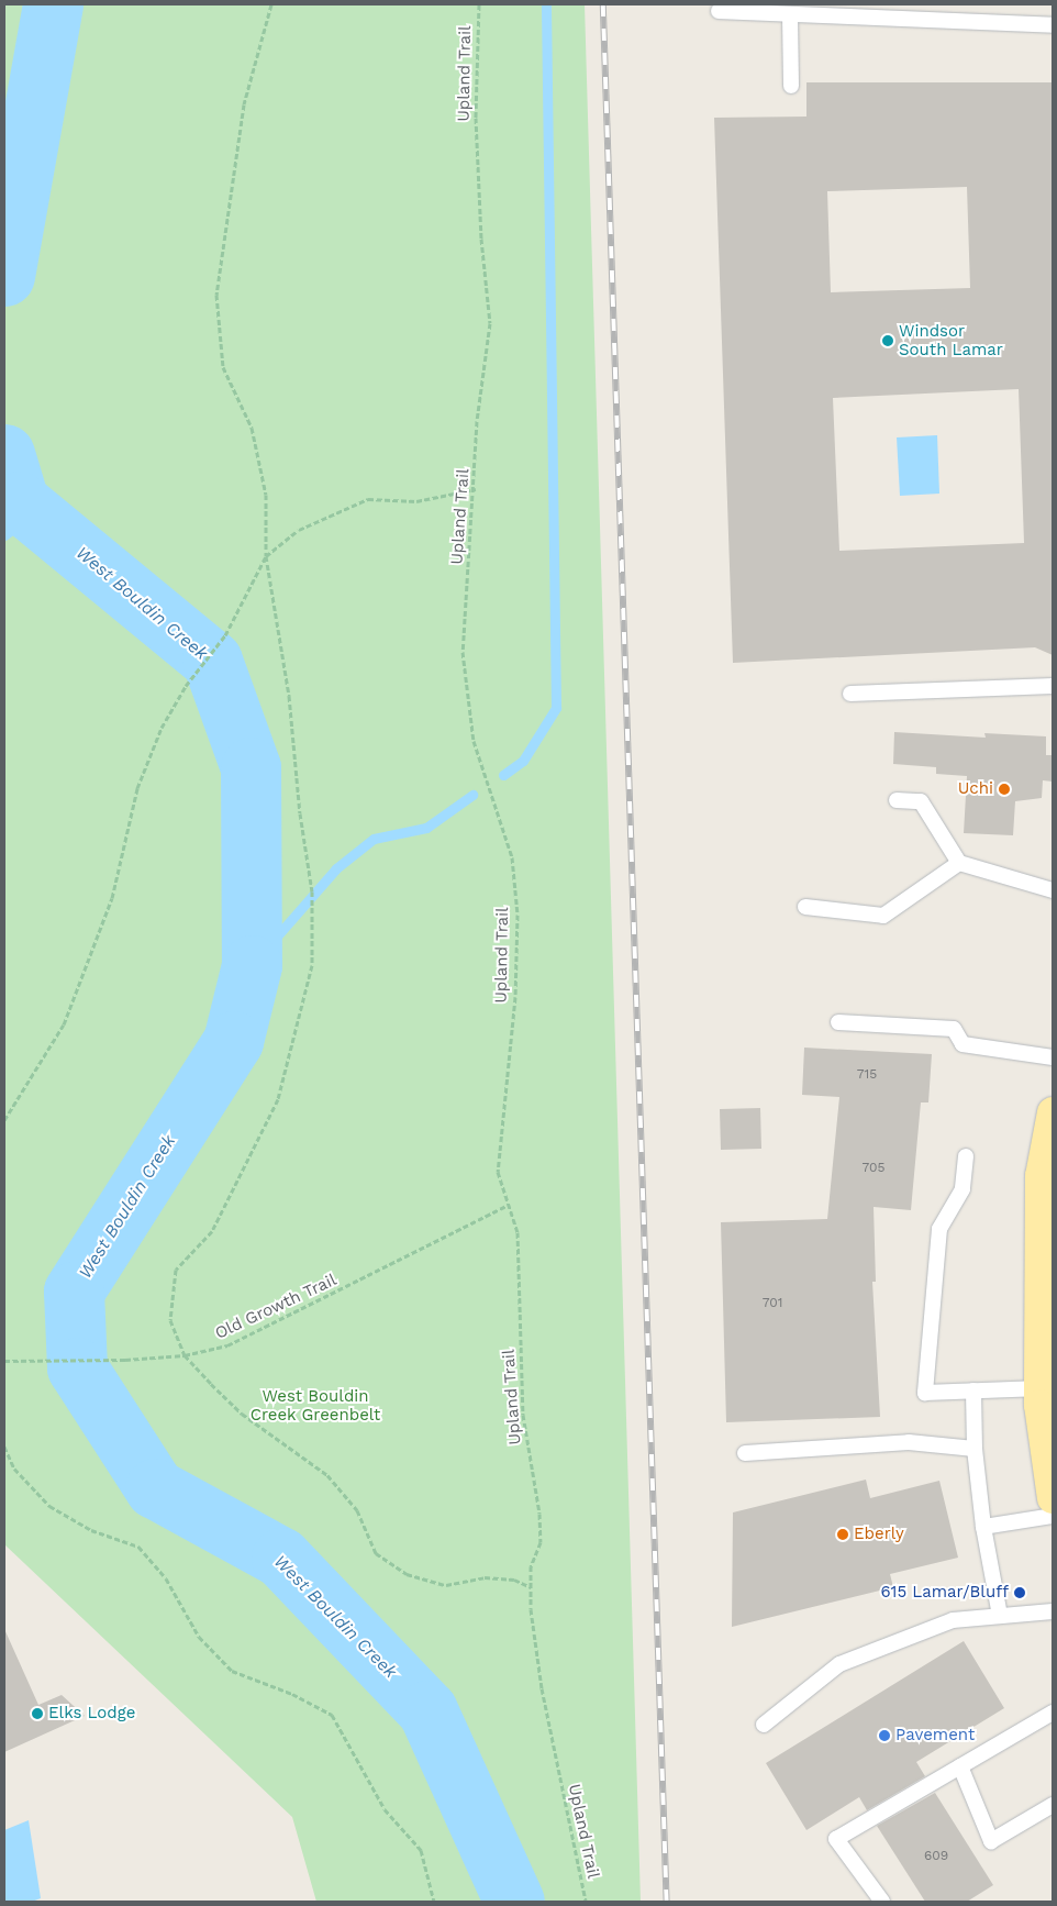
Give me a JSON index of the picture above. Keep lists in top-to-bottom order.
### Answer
{
  "streets": {
    "path": ["Upland Trail", "Old Growth Trail"]
  },
  "crossings": [
    ["Upland Trail", "Old Growth Trail"]
  ],
  "water": ["West Bouldin Creek"],
  "parks": ["West Bouldin Creek Greenbelt"],
  "places": [
    "Windsor South Lamar",
    "Uchi",
    "Eberly",
    "615 Lamar/Bluff",
    "Elks Lodge",
    "Pavement"
  ],
  "house_numbers": [
    "715",
    "705",
    "701",
    "609"
  ]
}
